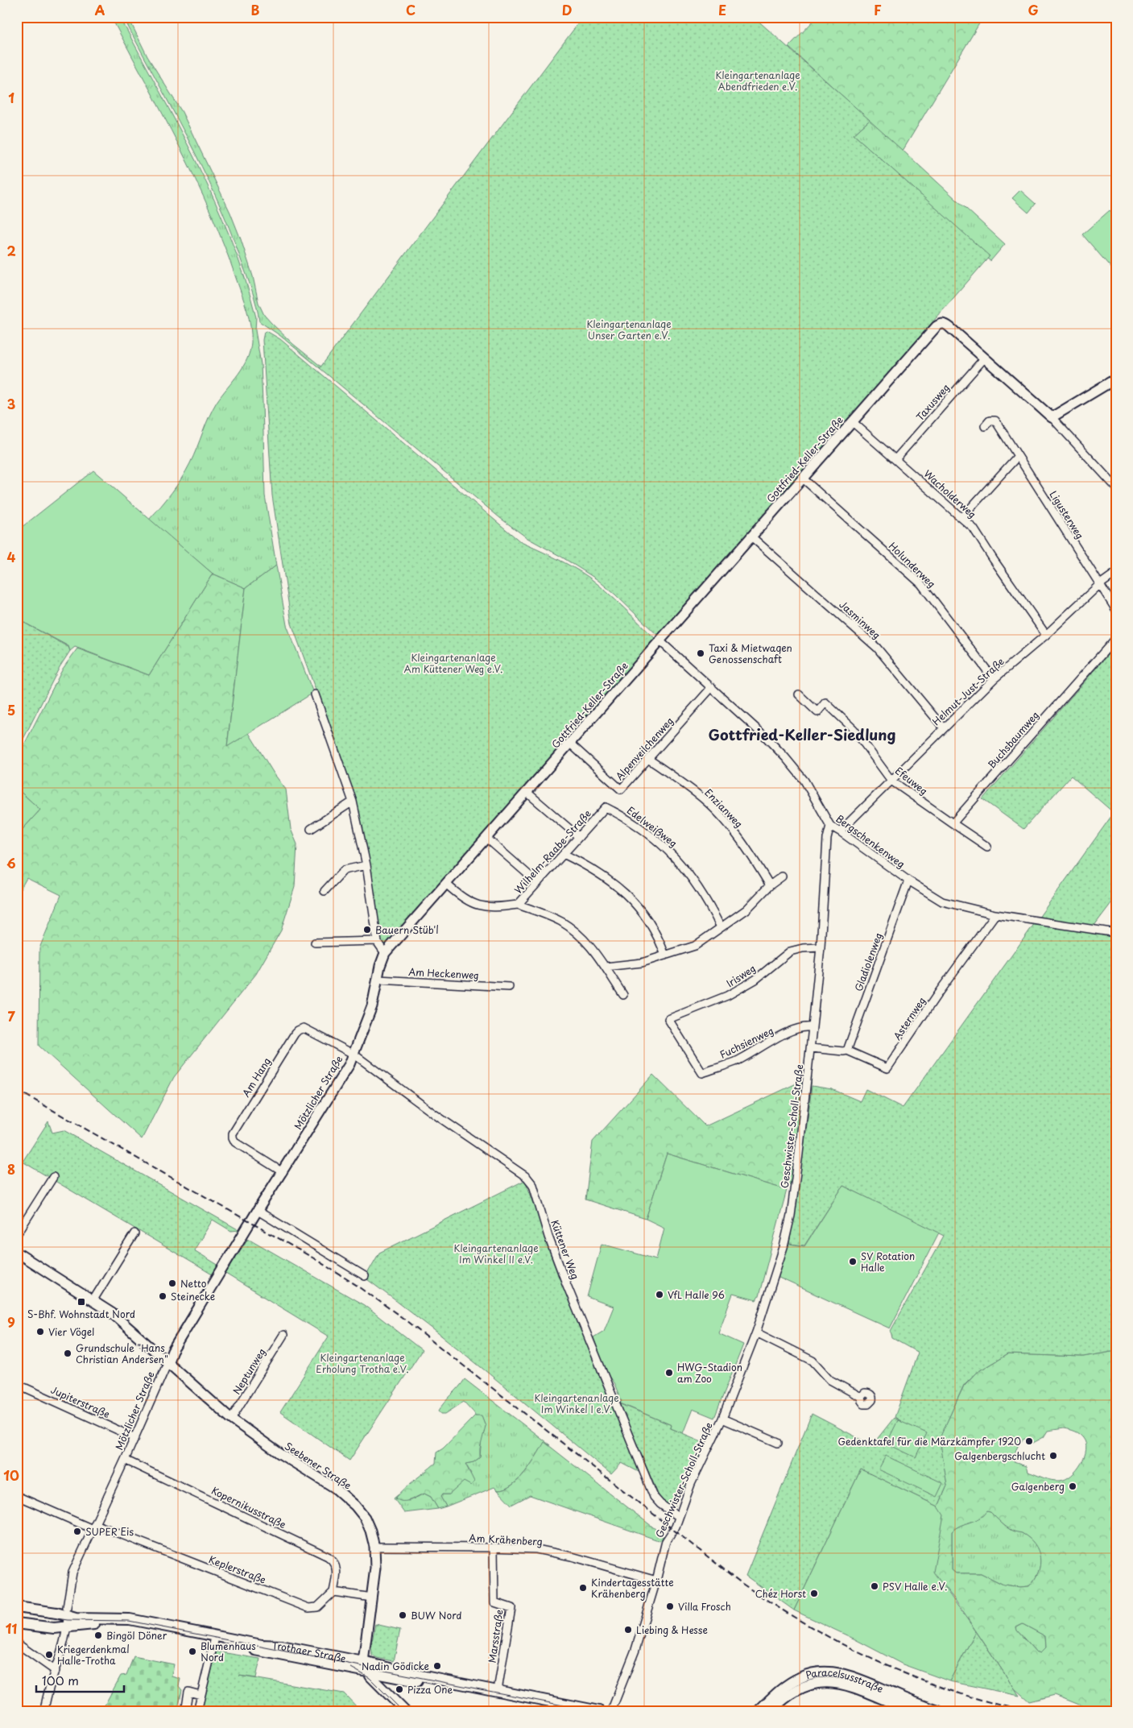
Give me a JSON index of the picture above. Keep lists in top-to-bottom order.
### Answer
{
  "streets": {
    "main road": ["Trothaer Straße", "Paracelsusstraße"],
    "street": [
      "Taxusweg",
      "Gottfried-Keller-Straße",
      "Wacholderweg",
      "Ligusterweg",
      "Holunderweg",
      "Jasminweg",
      "Helmut-Just-Straße",
      "Buchsbaumweg",
      "Alpenveilchenweg",
      "Efeuweg",
      "Enzianweg",
      "Edelweißweg",
      "Bergschenkenweg",
      "Wilhelm-Raabe-Straße",
      "Gladiolenweg",
      "Am Heckenweg",
      "Irisweg",
      "Asternweg",
      "Fuchsienweg",
      "Am Hang",
      "Mötzlicher Straße",
      "Geschwister-Scholl-Straße",
      "Küttener Weg",
      "Neptunweg",
      "Jupiterstraße",
      "Seebener Straße",
      "Kopernikusstraße",
      "Am Krähenberg",
      "Keplerstraße",
      "Marsstraße"
    ]
  },
  "crossings": [
    ["Taxusweg", "Gottfried-Keller-Straße"],
    ["Taxusweg", "Wacholderweg"],
    ["Gottfried-Keller-Straße", "Wacholderweg"],
    ["Gottfried-Keller-Straße", "Holunderweg"],
    ["Gottfried-Keller-Straße", "Jasminweg"],
    ["Gottfried-Keller-Straße", "Alpenveilchenweg"],
    ["Gottfried-Keller-Straße", "Bergschenkenweg"],
    ["Gottfried-Keller-Straße", "Wilhelm-Raabe-Straße"],
    ["Gottfried-Keller-Straße", "Mötzlicher Straße"],
    ["Wacholderweg", "Helmut-Just-Straße"],
    ["Ligusterweg", "Helmut-Just-Straße"],
    ["Holunderweg", "Helmut-Just-Straße"],
    ["Jasminweg", "Helmut-Just-Straße"],
    ["Helmut-Just-Straße", "Efeuweg"],
    ["Helmut-Just-Straße", "Bergschenkenweg"],
    ["Buchsbaumweg", "Efeuweg"],
    ["Alpenveilchenweg", "Enzianweg"],
    ["Alpenveilchenweg", "Bergschenkenweg"],
    ["Edelweißweg", "Wilhelm-Raabe-Straße"],
    ["Bergschenkenweg", "Gladiolenweg"],
    ["Bergschenkenweg", "Asternweg"],
    ["Bergschenkenweg", "Geschwister-Scholl-Straße"],
    ["Gladiolenweg", "Asternweg"],
    ["Am Heckenweg", "Mötzlicher Straße"],
    ["Irisweg", "Fuchsienweg"],
    ["Irisweg", "Geschwister-Scholl-Straße"],
    ["Asternweg", "Geschwister-Scholl-Straße"],
    ["Fuchsienweg", "Geschwister-Scholl-Straße"],
    ["Am Hang", "Mötzlicher Straße"],
    ["Am Hang", "Küttener Weg"],
    ["Mötzlicher Straße", "Küttener Weg"],
    ["Mötzlicher Straße", "Jupiterstraße"],
    ["Mötzlicher Straße", "Seebener Straße"],
    ["Mötzlicher Straße", "Kopernikusstraße"],
    ["Mötzlicher Straße", "Keplerstraße"],
    ["Mötzlicher Straße", "Trothaer Straße"],
    ["Geschwister-Scholl-Straße", "Küttener Weg"],
    ["Geschwister-Scholl-Straße", "Am Krähenberg"],
    ["Neptunweg", "Seebener Straße"],
    ["Seebener Straße", "Am Krähenberg"],
    ["Seebener Straße", "Trothaer Straße"],
    ["Kopernikusstraße", "Keplerstraße"],
    ["Am Krähenberg", "Marsstraße"],
    ["Marsstraße", "Trothaer Straße"]
  ],
  "districts": ["Gottfried-Keller-Siedlung"],
  "parks": [
    "Kleingartenanlage Abendfrieden e.V.",
    "Kleingartenanlage Unser Garten e.V.",
    "Kleingartenanlage Am Küttener Weg e.V.",
    "Kleingartenanlage Im Winkel II e.V.",
    "Kleingartenanlage Erholung Trotha e.V.",
    "Kleingartenanlage Im Winkel I e.V."
  ],
  "places": {
    "other": [
      "Taxi & Mietwagen Genossenschaft",
      "Bauern Stüb'l",
      "SV Rotation Halle",
      "Netto",
      "VfL Halle 96",
      "Steinecke",
      "Vier Vögel",
      "Grundschule \"Hans Christian Andersen\"",
      "HWG-Stadion am Zoo",
      "Gedenktafel für die Märzkämpfer 1920",
      "Galgenbergschlucht",
      "Galgenberg",
      "SUPER Eis",
      "PSV Halle e.V.",
      "Kindertagesstätte Krähenberg",
      "Chéz Horst",
      "Villa Frosch",
      "BUW Nord",
      "Liebing & Hesse",
      "Bingöl Döner",
      "Blumenhaus Nord",
      "Kriegerdenkmal Halle-Trotha",
      "Nadin Gödicke",
      "Pizza One"
    ],
    "transit": ["S-Bhf. Wohnstadt Nord"]
  },
  "scale_bar": "100 m",
  "grid": {
    "columns": [
      "A",
      "B",
      "C",
      "D",
      "E",
      "F",
      "G"
    ],
    "rows": [
      "1",
      "2",
      "3",
      "4",
      "5",
      "6",
      "7",
      "8",
      "9",
      "10",
      "11"
    ]
  }
}
